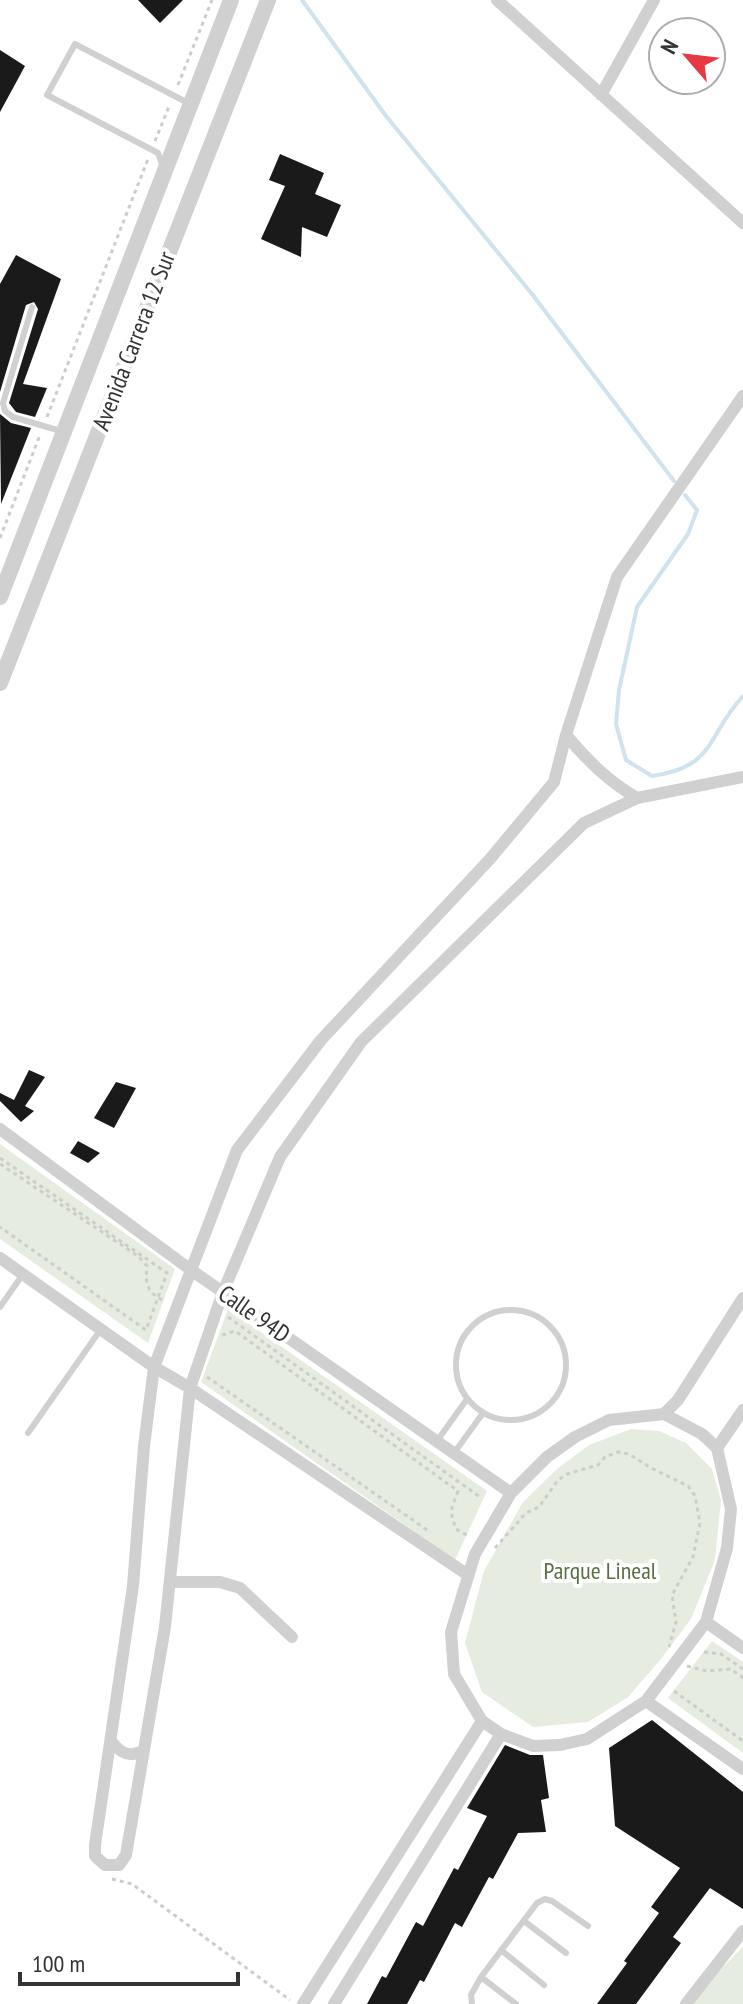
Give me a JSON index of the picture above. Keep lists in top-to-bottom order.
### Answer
{
  "streets": {
    "street": ["Avenida Carrera 12 Sur", "Calle 94D"]
  },
  "parks": ["Parque Lineal"],
  "scale_bar": "100 m",
  "north": "top left"
}
